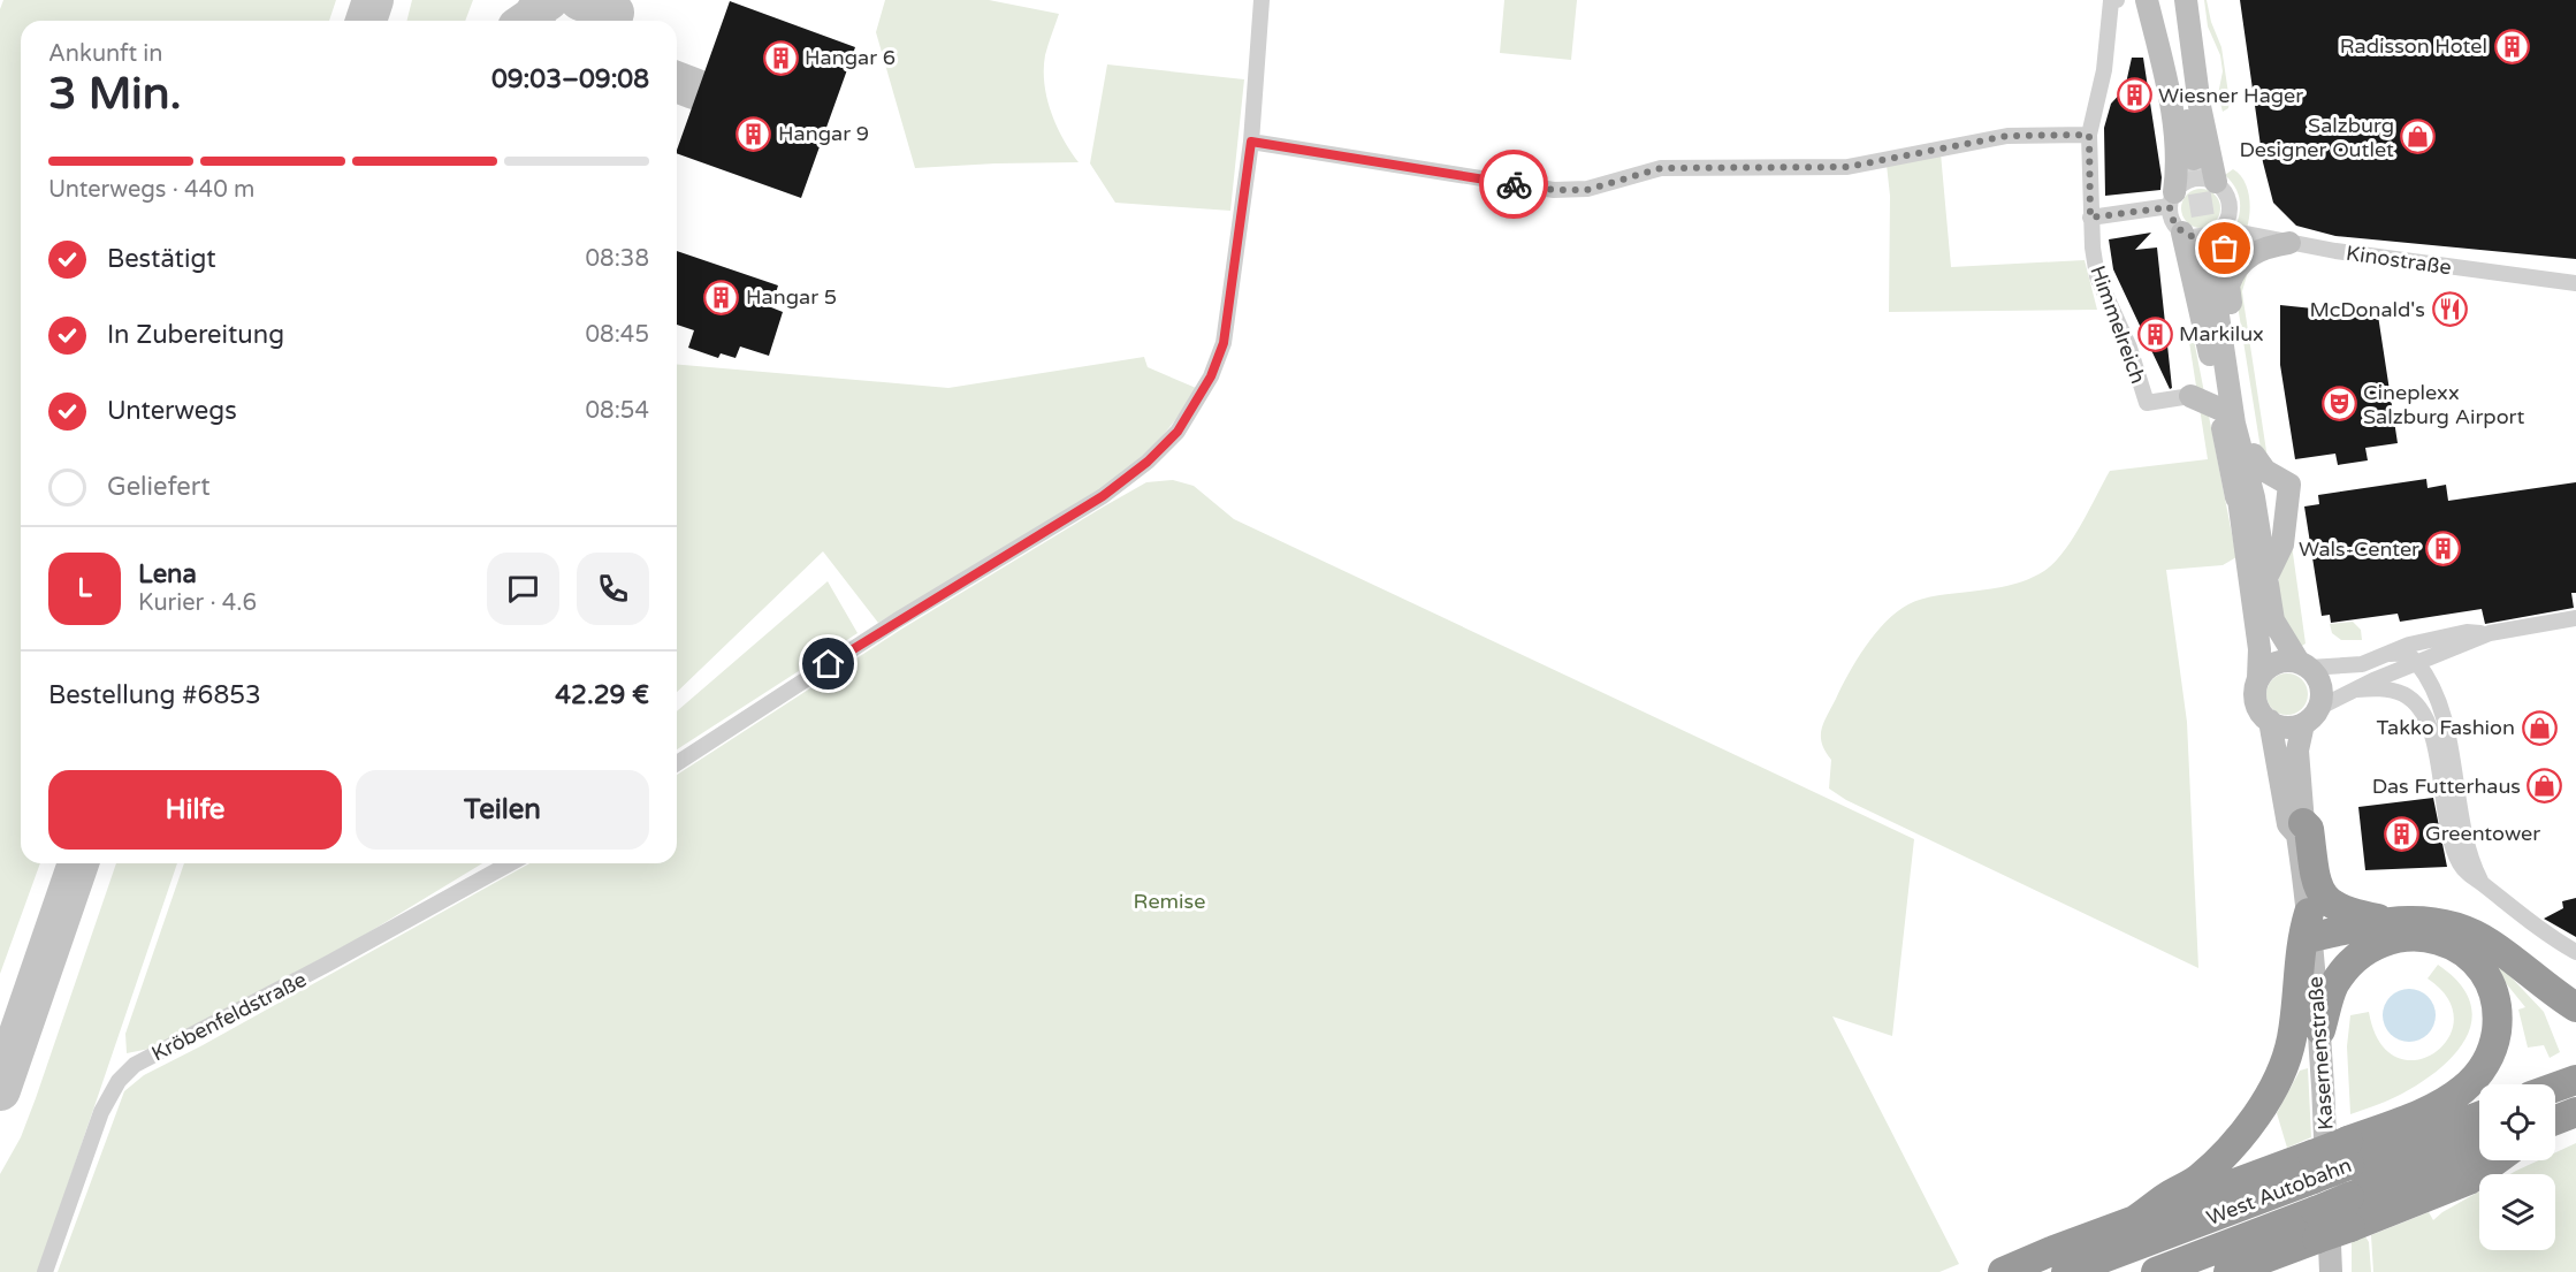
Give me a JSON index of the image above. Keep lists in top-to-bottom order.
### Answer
{
  "streets": {
    "highway": ["West Autobahn"],
    "main road": ["Kasernenstraße"],
    "street": ["Kinostraße", "Himmelreich", "Kröbenfeldstraße"]
  },
  "parks": ["Remise"],
  "places": {
    "building": [
      "Radisson Hotel",
      "Hangar 6",
      "Wiesner Hager",
      "Hangar 9",
      "Hangar 5",
      "Markilux",
      "Wals-Center",
      "Greentower"
    ],
    "shop": ["Salzburg Designer Outlet", "Takko Fashion", "Das Futterhaus"],
    "restaurant": ["McDonald's"],
    "theatre": ["Cineplexx Salzburg Airport"]
  },
  "page": {
    "heading": ["3 Min.", "Ankunft in", "09:03–09:08"],
    "panel": [
      "Lena",
      "Kurier · 4.6",
      "Bestellung #6853",
      "42.29 €"
    ],
    "bar": "Unterwegs · 440 m",
    "list": [
      ["Bestätigt", "08:38"],
      ["In Zubereitung", "08:45"],
      ["Unterwegs", "08:54"],
      "Geliefert"
    ],
    "round": "L",
    "buttons": ["Hilfe", "Teilen"]
  }
}
